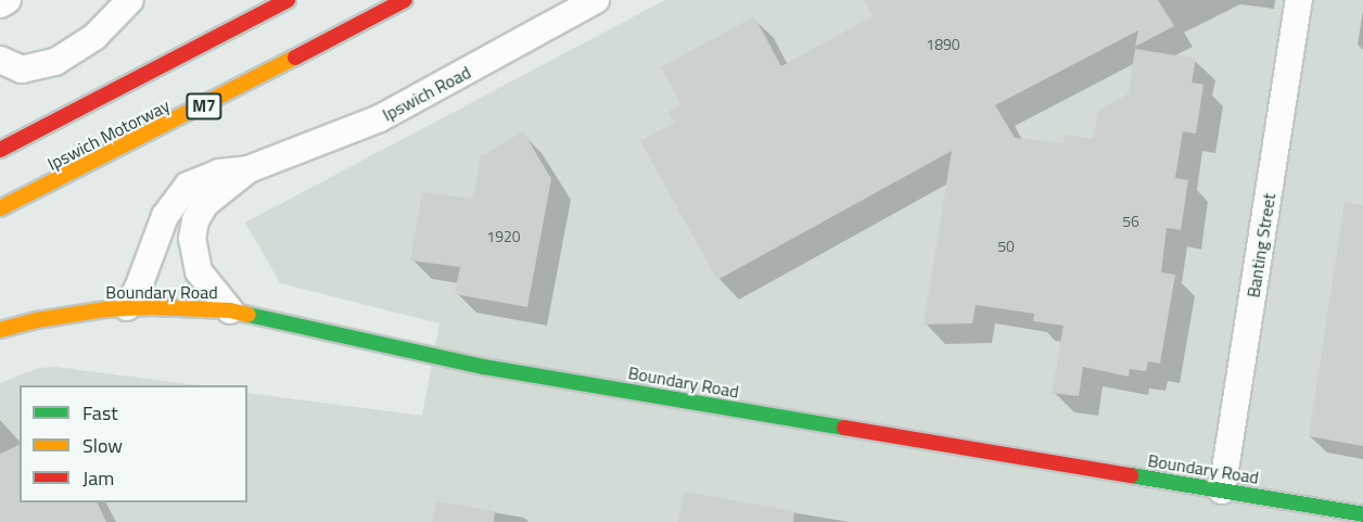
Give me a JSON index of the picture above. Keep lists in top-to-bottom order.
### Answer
{
  "streets": {
    "main road": ["M7", "Ipswich Motorway", "Boundary Road"],
    "street": ["Ipswich Road", "Banting Street"]
  },
  "crossings": [
    ["Ipswich Road", "Boundary Road"],
    ["Banting Street", "Boundary Road"]
  ],
  "house_numbers": [
    "1890",
    "56",
    "1920",
    "50"
  ],
  "legend": ["Fast", "Slow", "Jam"]
}
